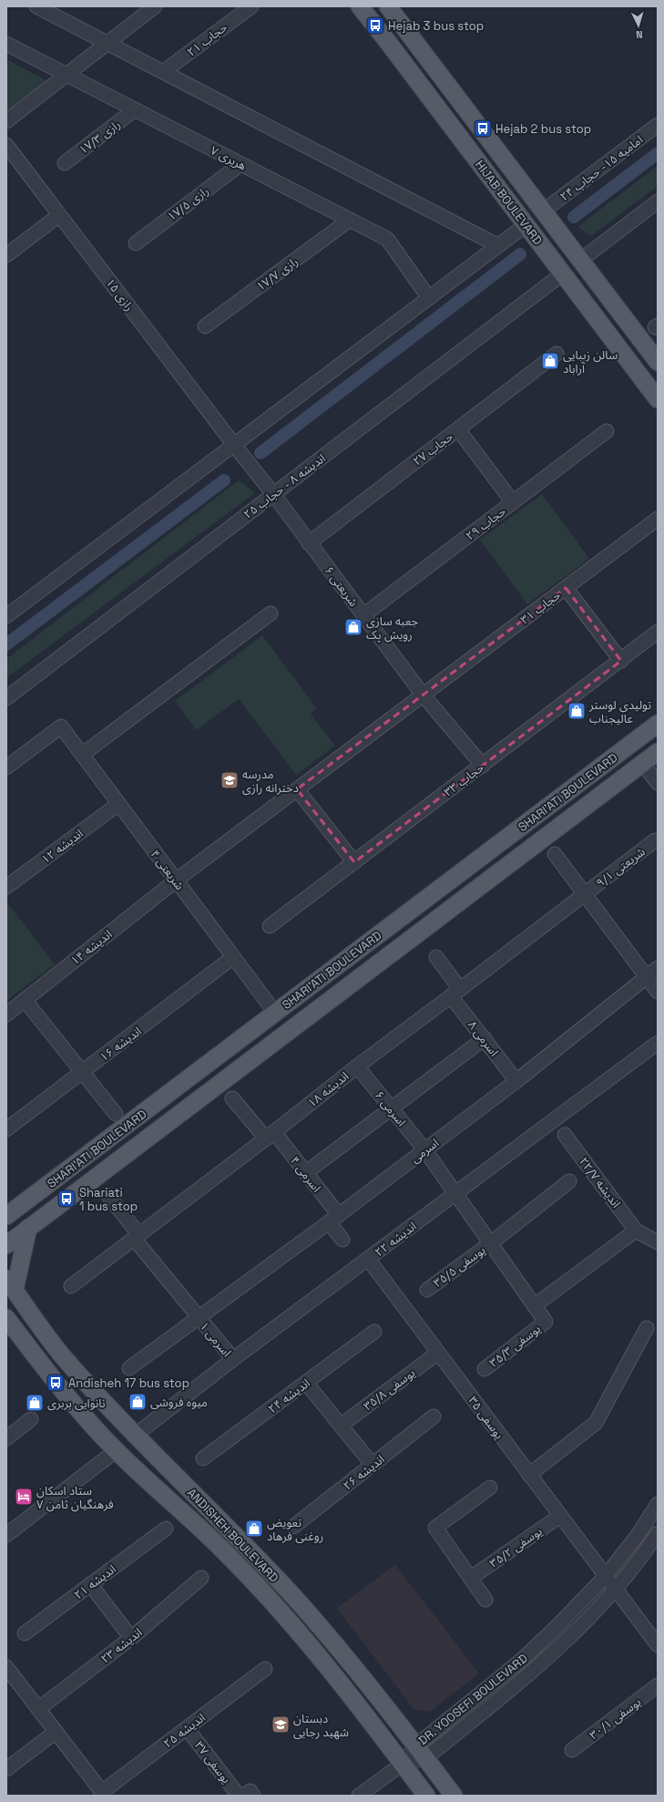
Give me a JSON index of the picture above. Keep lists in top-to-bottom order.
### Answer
{
  "streets": {
    "main road": ["HIJAB BOULEVARD", "SHARI'ATI BOULEVARD", "ANDISHEH BOULEVARD"],
    "street": [
      "حجاب ۲۱",
      "رازی ۱۷/۳",
      "هریری ۷",
      "امامیه ۱۵- حجاب ۲۴",
      "رازی ۱۷/۵",
      "رازی ۱۷/۷",
      "رازی ۱۵",
      "حجاب ۲۷",
      "اندیشه ۸ - حجاب ۲۵",
      "حجاب ۲۹",
      "شریعتی ۶",
      "حجاب ۳۱",
      "حجاب ۳۳",
      "اندیشه ۱۲",
      "شریعتی ۹/۱",
      "شریعتی ۴",
      "اندیشه ۱۴",
      "اسرمی ۸",
      "اندیشه ۱۶",
      "اندیشه ۱۸",
      "اسرمی ۶",
      "اسرمی",
      "اسرمی ۴",
      "اندیشه ۲۲/۷",
      "اندیشه ۲۲",
      "یوسفی ۳۵/۵",
      "اسرمی ۱",
      "یوسفی ۳۵/۳",
      "یوسفی ۳۵/۸",
      "اندیشه ۲۴",
      "یوسفی ۳۵",
      "اندیشه ۲۶",
      "یوسفی ۳۵/۲",
      "اندیشه ۲۱",
      "اندیشه ۲۳",
      "DR. YOOSEFI BOULEVARD",
      "یوسفی ۳۰/۱",
      "اندیشه ۲۵",
      "یوسفی ۳۷"
    ]
  },
  "crossings": [
    ["رازی ۱۷/۳", "هریری ۷"],
    ["هریری ۷", "رازی ۱۷/۵"],
    ["هریری ۷", "رازی ۱۷/۷"],
    ["امامیه ۱۵- حجاب ۲۴", "HIJAB BOULEVARD"],
    ["HIJAB BOULEVARD", "اندیشه ۸ - حجاب ۲۵"],
    ["رازی ۱۵", "اندیشه ۸ - حجاب ۲۵"],
    ["رازی ۱۵", "شریعتی ۶"],
    ["حجاب ۲۷", "شریعتی ۶"],
    ["اندیشه ۸ - حجاب ۲۵", "شریعتی ۶"],
    ["حجاب ۲۹", "شریعتی ۶"],
    ["شریعتی ۶", "حجاب ۳۱"],
    ["شریعتی ۶", "حجاب ۳۳"],
    ["حجاب ۳۱", "اندیشه ۱۴"],
    ["SHARI'ATI BOULEVARD", "شریعتی ۴"],
    ["اندیشه ۱۲", "شریعتی ۴"],
    ["شریعتی ۹/۱", "اندیشه ۱۸"],
    ["شریعتی ۴", "اندیشه ۱۴"],
    ["شریعتی ۴", "اندیشه ۱۶"],
    ["اسرمی ۸", "اندیشه ۱۸"],
    ["اسرمی ۸", "اسرمی"],
    ["اندیشه ۱۸", "اسرمی ۶"],
    ["اندیشه ۱۸", "اسرمی ۴"],
    ["اندیشه ۱۸", "اسرمی ۱"],
    ["اسرمی ۶", "اسرمی"],
    ["اسرمی ۶", "اندیشه ۲۲"],
    ["اسرمی ۶", "یوسفی ۳۵/۵"],
    ["اسرمی ۶", "یوسفی ۳۵/۳"],
    ["اسرمی", "اسرمی ۴"],
    ["اسرمی", "اسرمی ۱"],
    ["اندیشه ۲۲", "اسرمی ۱"],
    ["اندیشه ۲۲", "یوسفی ۳۵"],
    ["اندیشه ۲۲", "ANDISHEH BOULEVARD"],
    ["یوسفی ۳۵/۸", "یوسفی ۳۵"],
    ["یوسفی ۳۵", "یوسفی ۳۵/۲"],
    ["یوسفی ۳۵", "DR. YOOSEFI BOULEVARD"],
    ["ANDISHEH BOULEVARD", "DR. YOOSEFI BOULEVARD"],
    ["اندیشه ۲۵", "یوسفی ۳۷"]
  ],
  "places": {
    "bus stop": [
      "Hejab 3 bus stop",
      "Hejab 2 bus stop",
      "Shariati 1 bus stop",
      "Andisheh 17 bus stop"
    ],
    "shop": [
      "سالن زیبایی آراباد",
      "جعبه سازی رویش پک",
      "تولیدی لوستر عالیجناب",
      "میوه فروشی",
      "نانوایی بربری",
      "تعویض روغنی فرهاد"
    ],
    "school or university": ["مدرسه دخترانه رازی", "دبستان شهید رجایی"],
    "hotel": ["ستاد اسکان فرهنگیان ثامن ۷"]
  },
  "north": "bottom"
}
